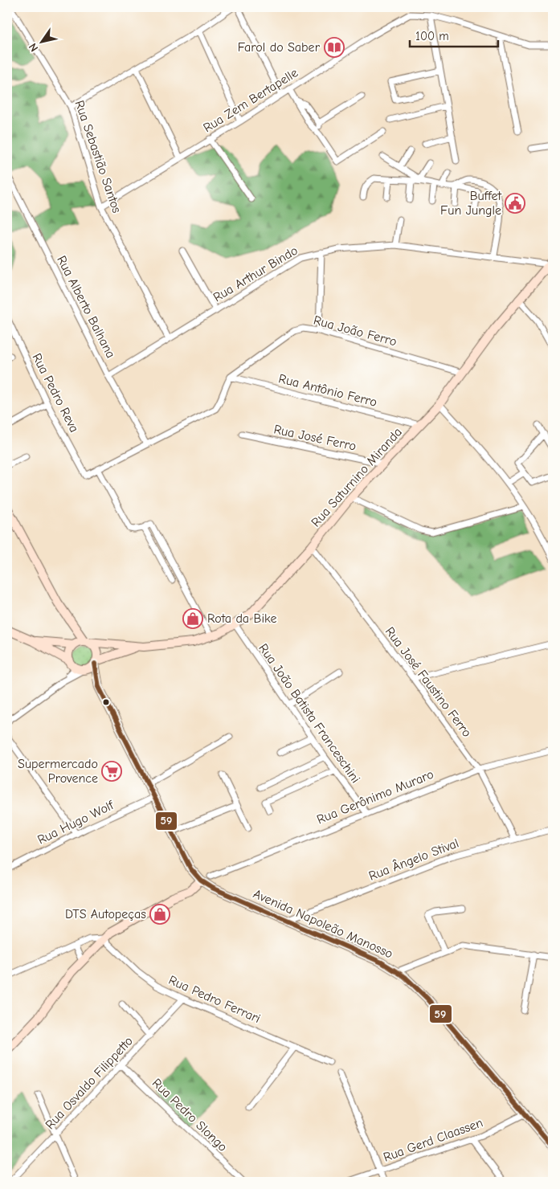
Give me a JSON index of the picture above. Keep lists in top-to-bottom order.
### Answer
{
  "streets": {
    "street": [
      "Rua Zem Bertapelle",
      "Rua Sebastião Santos",
      "Rua Arthur Bindo",
      "Rua Alberto Balhana",
      "Rua João Ferro",
      "Rua Antônio Ferro",
      "Rua Pedro Reva",
      "Rua José Ferro",
      "Rua Saturnino Miranda",
      "Rua José Faustino Ferro",
      "Rua João Batista Franceschini",
      "Rua Gerônimo Muraro",
      "Rua Hugo Wolf",
      "Rua Ângelo Stival",
      "Avenida Napoleão Manosso",
      "Rua Pedro Ferrari",
      "Rua Osvaldo Filippetto",
      "Rua Pedro Slongo",
      "Rua Gerd Claassen"
    ]
  },
  "crossings": [
    ["Rua Zem Bertapelle", "Rua Sebastião Santos"],
    ["Rua Sebastião Santos", "Rua Arthur Bindo"],
    ["Rua Arthur Bindo", "Rua Alberto Balhana"],
    ["Rua Arthur Bindo", "Rua Saturnino Miranda"],
    ["Rua João Ferro", "Rua Antônio Ferro"],
    ["Rua João Ferro", "Rua Saturnino Miranda"],
    ["Rua Antônio Ferro", "Rua Saturnino Miranda"],
    ["Rua José Ferro", "Rua Saturnino Miranda"],
    ["Rua Saturnino Miranda", "Rua José Faustino Ferro"],
    ["Rua Saturnino Miranda", "Rua João Batista Franceschini"],
    ["Rua José Faustino Ferro", "Rua Gerônimo Muraro"],
    ["Rua José Faustino Ferro", "Rua Ângelo Stival"],
    ["Rua João Batista Franceschini", "Rua Gerônimo Muraro"],
    ["Rua Ângelo Stival", "Avenida Napoleão Manosso"],
    ["Avenida Napoleão Manosso", "Rua Gerd Claassen"],
    ["Rua Pedro Ferrari", "Rua Osvaldo Filippetto"],
    ["Rua Osvaldo Filippetto", "Rua Pedro Slongo"]
  ],
  "places": {
    "library": ["Farol do Saber"],
    "public building": ["Buffet Fun Jungle"],
    "shop": ["Rota da Bike", "DTS Autopeças"],
    "supermarket": ["Supermercado Provence"]
  },
  "lines": ["transit line 59"],
  "scale_bar": "100 m",
  "north": "bottom left"
}
